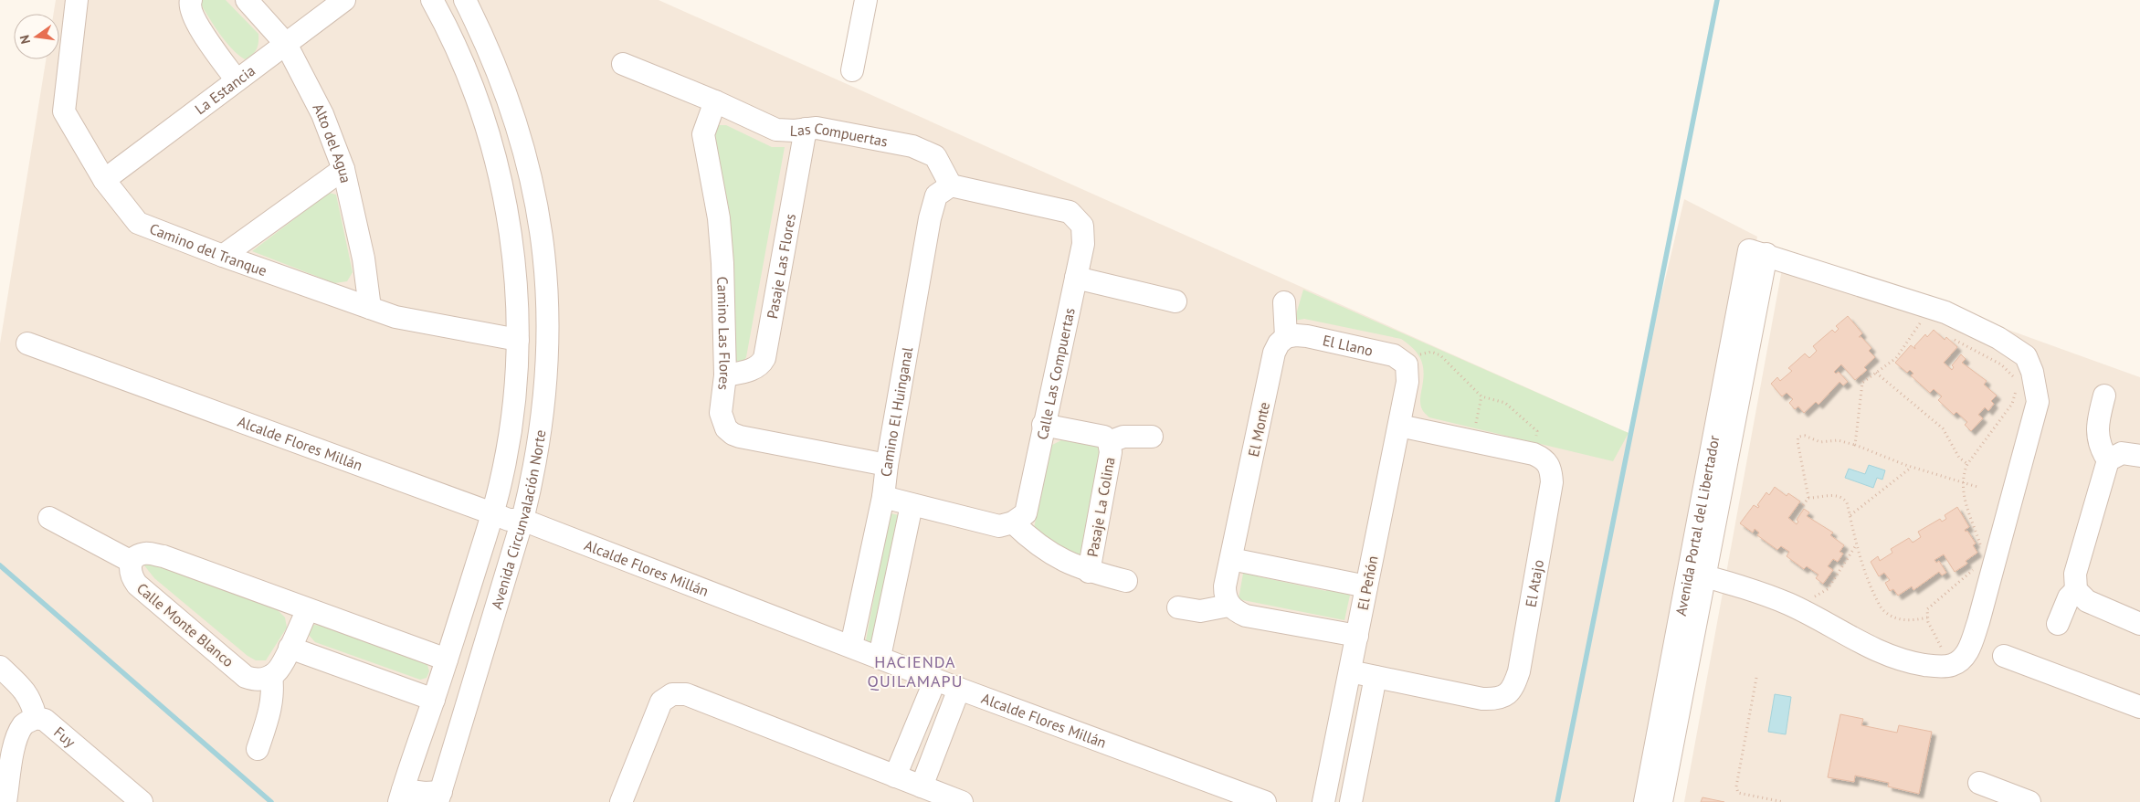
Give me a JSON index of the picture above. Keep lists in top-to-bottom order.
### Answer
{
  "streets": {
    "street": [
      "La Estancia",
      "Las Compuertas",
      "Alto del Agua",
      "Camino del Tranque",
      "Pasaje Las Flores",
      "Camino Las Flores",
      "El Llano",
      "Calle Las Compuertas",
      "Camino El Huinganal",
      "El Monte",
      "Alcalde Flores Millán",
      "Pasaje La Colina",
      "Avenida Circunvalación Norte",
      "Avenida Portal del Libertador",
      "El Peñón",
      "El Atajo",
      "Calle Monte Blanco",
      "Fuy"
    ]
  },
  "crossings": [
    ["La Estancia", "Alto del Agua"],
    ["La Estancia", "Camino del Tranque"],
    ["Las Compuertas", "Pasaje Las Flores"],
    ["Las Compuertas", "Camino Las Flores"],
    ["Las Compuertas", "Calle Las Compuertas"],
    ["Las Compuertas", "Camino El Huinganal"],
    ["Alto del Agua", "Camino del Tranque"],
    ["Camino del Tranque", "Avenida Circunvalación Norte"],
    ["Pasaje Las Flores", "Camino Las Flores"],
    ["Camino Las Flores", "Camino El Huinganal"],
    ["El Llano", "El Monte"],
    ["El Llano", "El Peñón"],
    ["Calle Las Compuertas", "Camino El Huinganal"],
    ["Calle Las Compuertas", "Pasaje La Colina"],
    ["Camino El Huinganal", "Alcalde Flores Millán"],
    ["Alcalde Flores Millán", "Avenida Circunvalación Norte"],
    ["Avenida Circunvalación Norte", "Calle Monte Blanco"],
    ["El Peñón", "El Atajo"]
  ],
  "districts": ["HACIENDA QUILAMAPU"],
  "north": "left"
}
